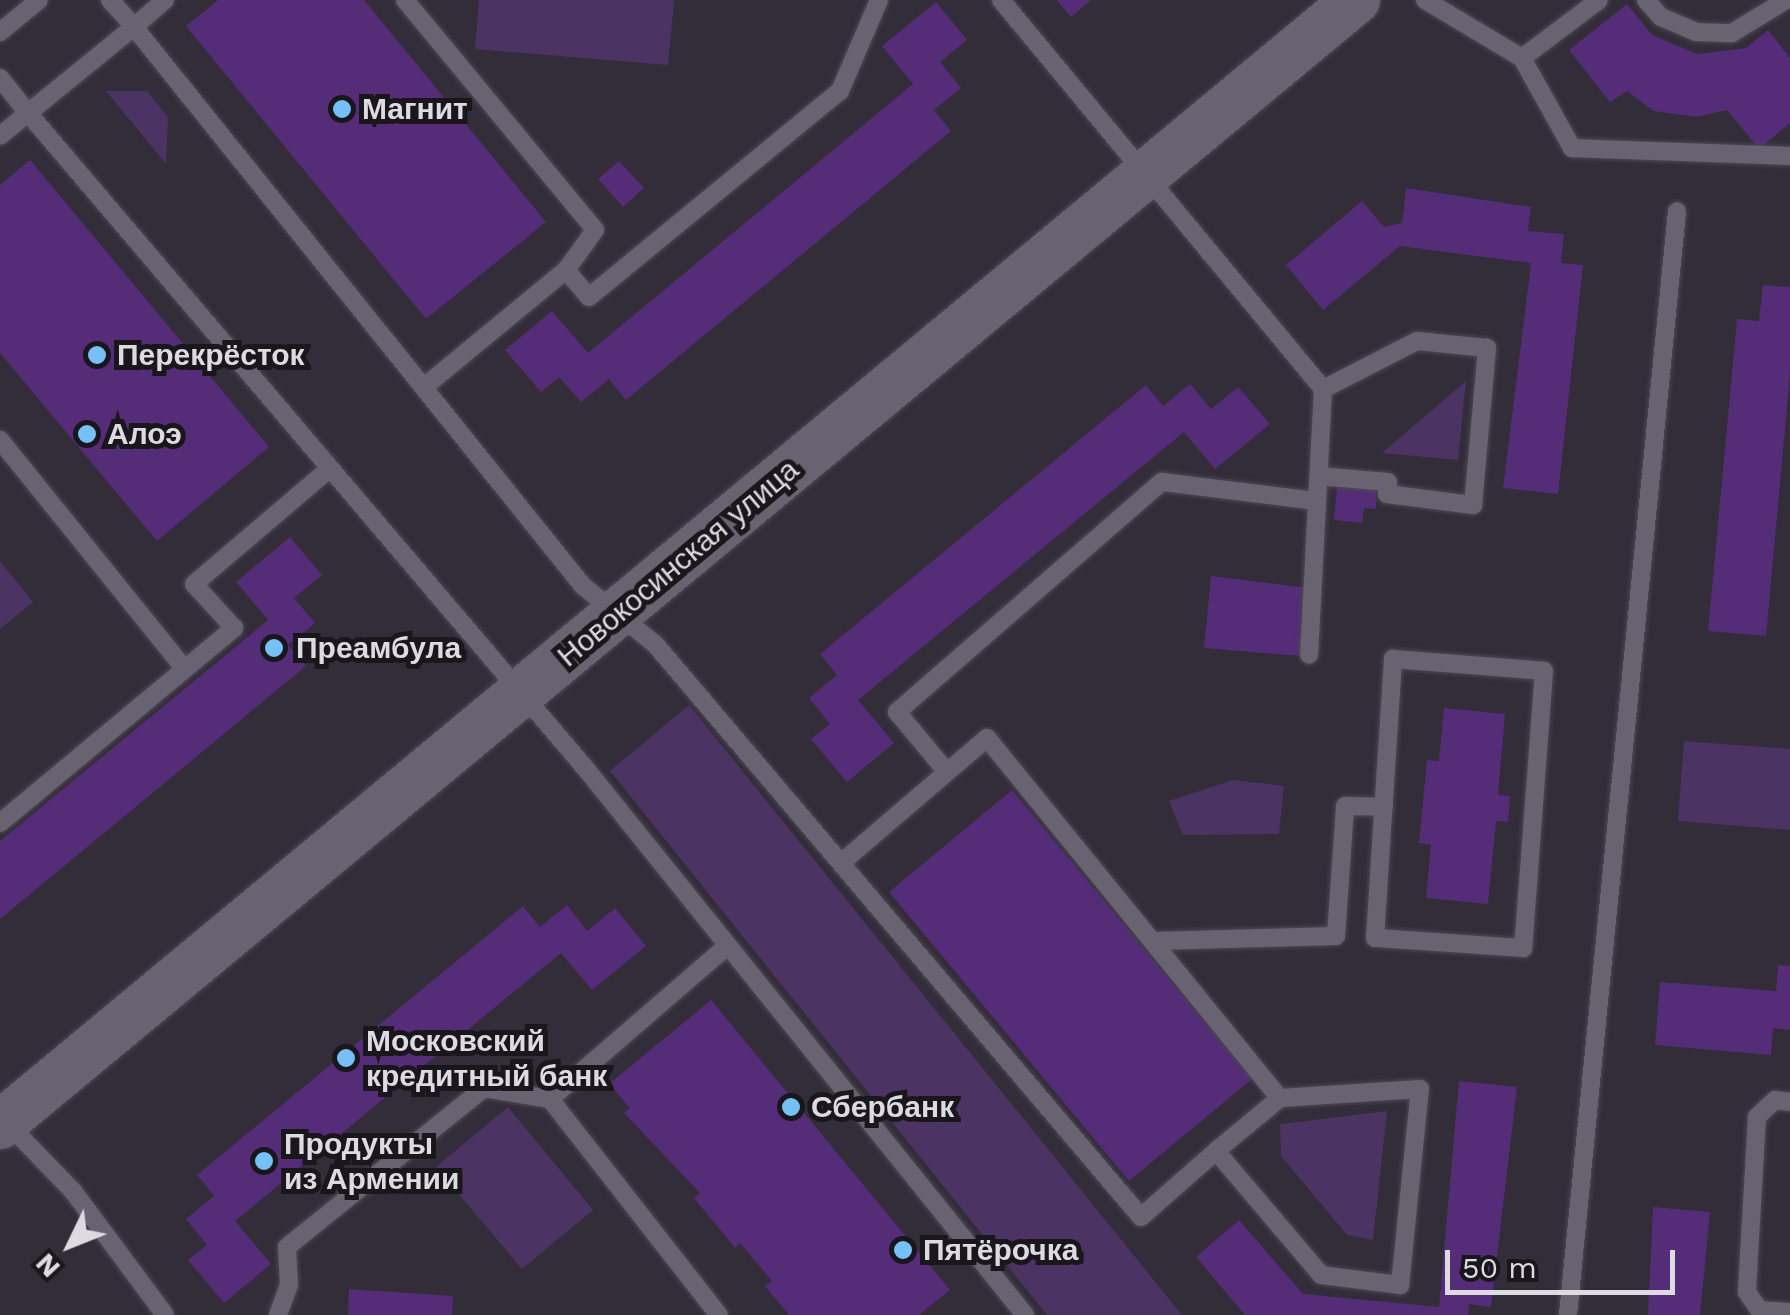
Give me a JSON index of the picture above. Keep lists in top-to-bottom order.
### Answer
{
  "streets": {
    "street": ["Новокосинская улица"]
  },
  "places": [
    "Магнит",
    "Перекрёсток",
    "Алоэ",
    "Преамбула",
    "Московский кредитный банк",
    "Сбербанк",
    "Продукты из Армении",
    "Пятёрочка"
  ],
  "scale_bar": "50 m",
  "north": "bottom left"
}
